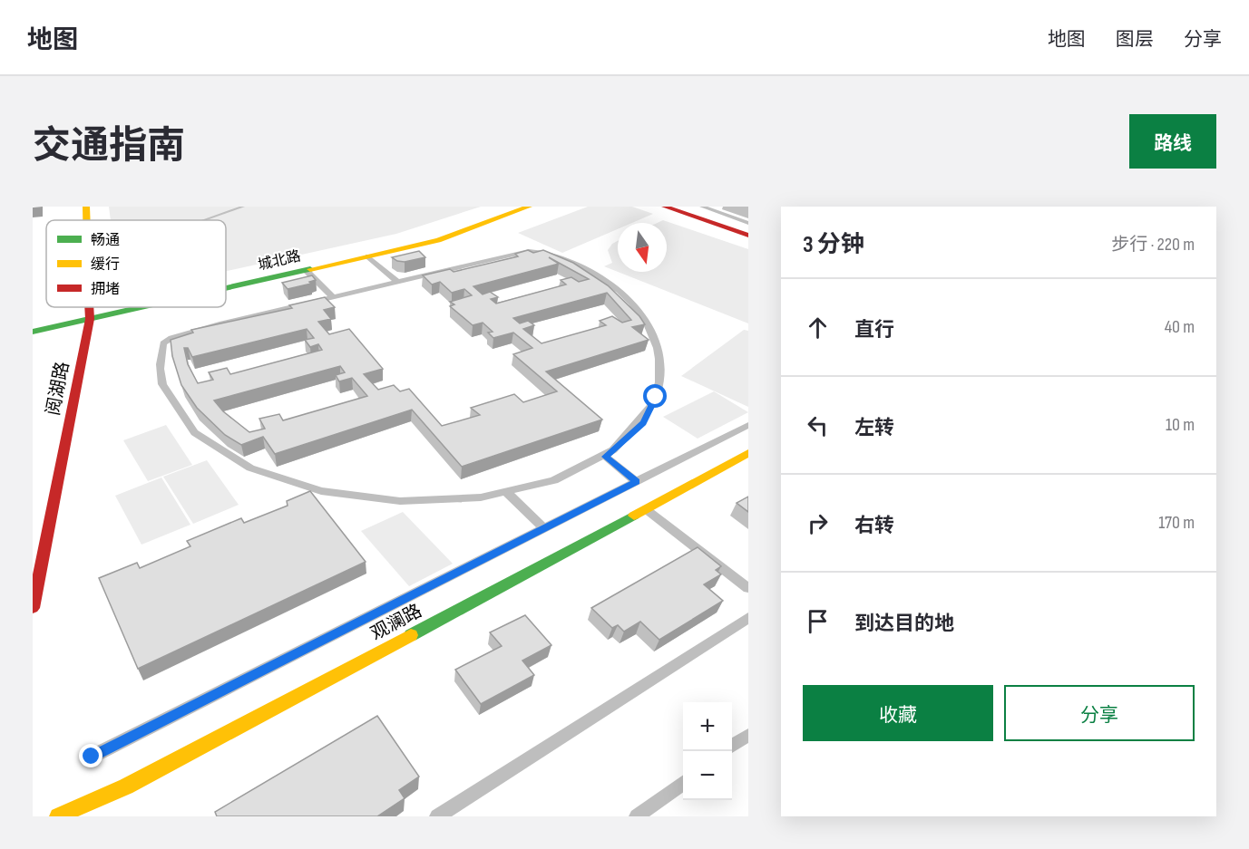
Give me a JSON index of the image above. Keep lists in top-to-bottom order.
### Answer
{
  "streets": {
    "street": ["城北路", "阅湖路", "观澜路"]
  },
  "crossings": [
    ["城北路", "阅湖路"]
  ],
  "legend": ["畅通", "缓行", "拥堵"],
  "north": "bottom",
  "page": {
    "header": "地图",
    "nav": ["地图", "图层", "分享"],
    "title": "交通指南",
    "buttons": [
      "路线",
      ["收藏", "分享"]
    ],
    "heading": ["3 分钟", "步行 · 220 m"],
    "list": [
      ["直行", "40 m"],
      ["左转", "10 m"],
      ["右转", "170 m"],
      "到达目的地"
    ],
    "map_buttons": ["+", "−"]
  }
}
